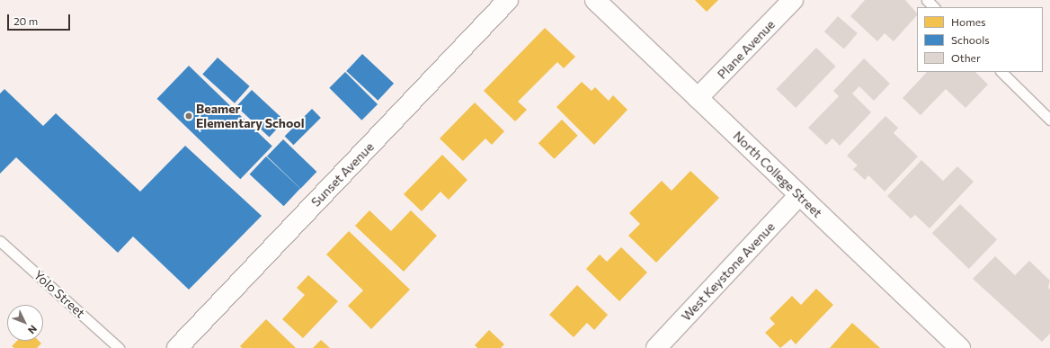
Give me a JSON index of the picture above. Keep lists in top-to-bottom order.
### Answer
{
  "streets": {
    "street": [
      "Plane Avenue",
      "Sunset Avenue",
      "North College Street",
      "West Keystone Avenue"
    ],
    "lane": ["Yolo Street"]
  },
  "crossings": [
    ["Plane Avenue", "North College Street"],
    ["North College Street", "West Keystone Avenue"]
  ],
  "places": ["Beamer Elementary School"],
  "legend": ["Homes", "Schools", "Other"],
  "scale_bar": "20 m",
  "north": "bottom right"
}
